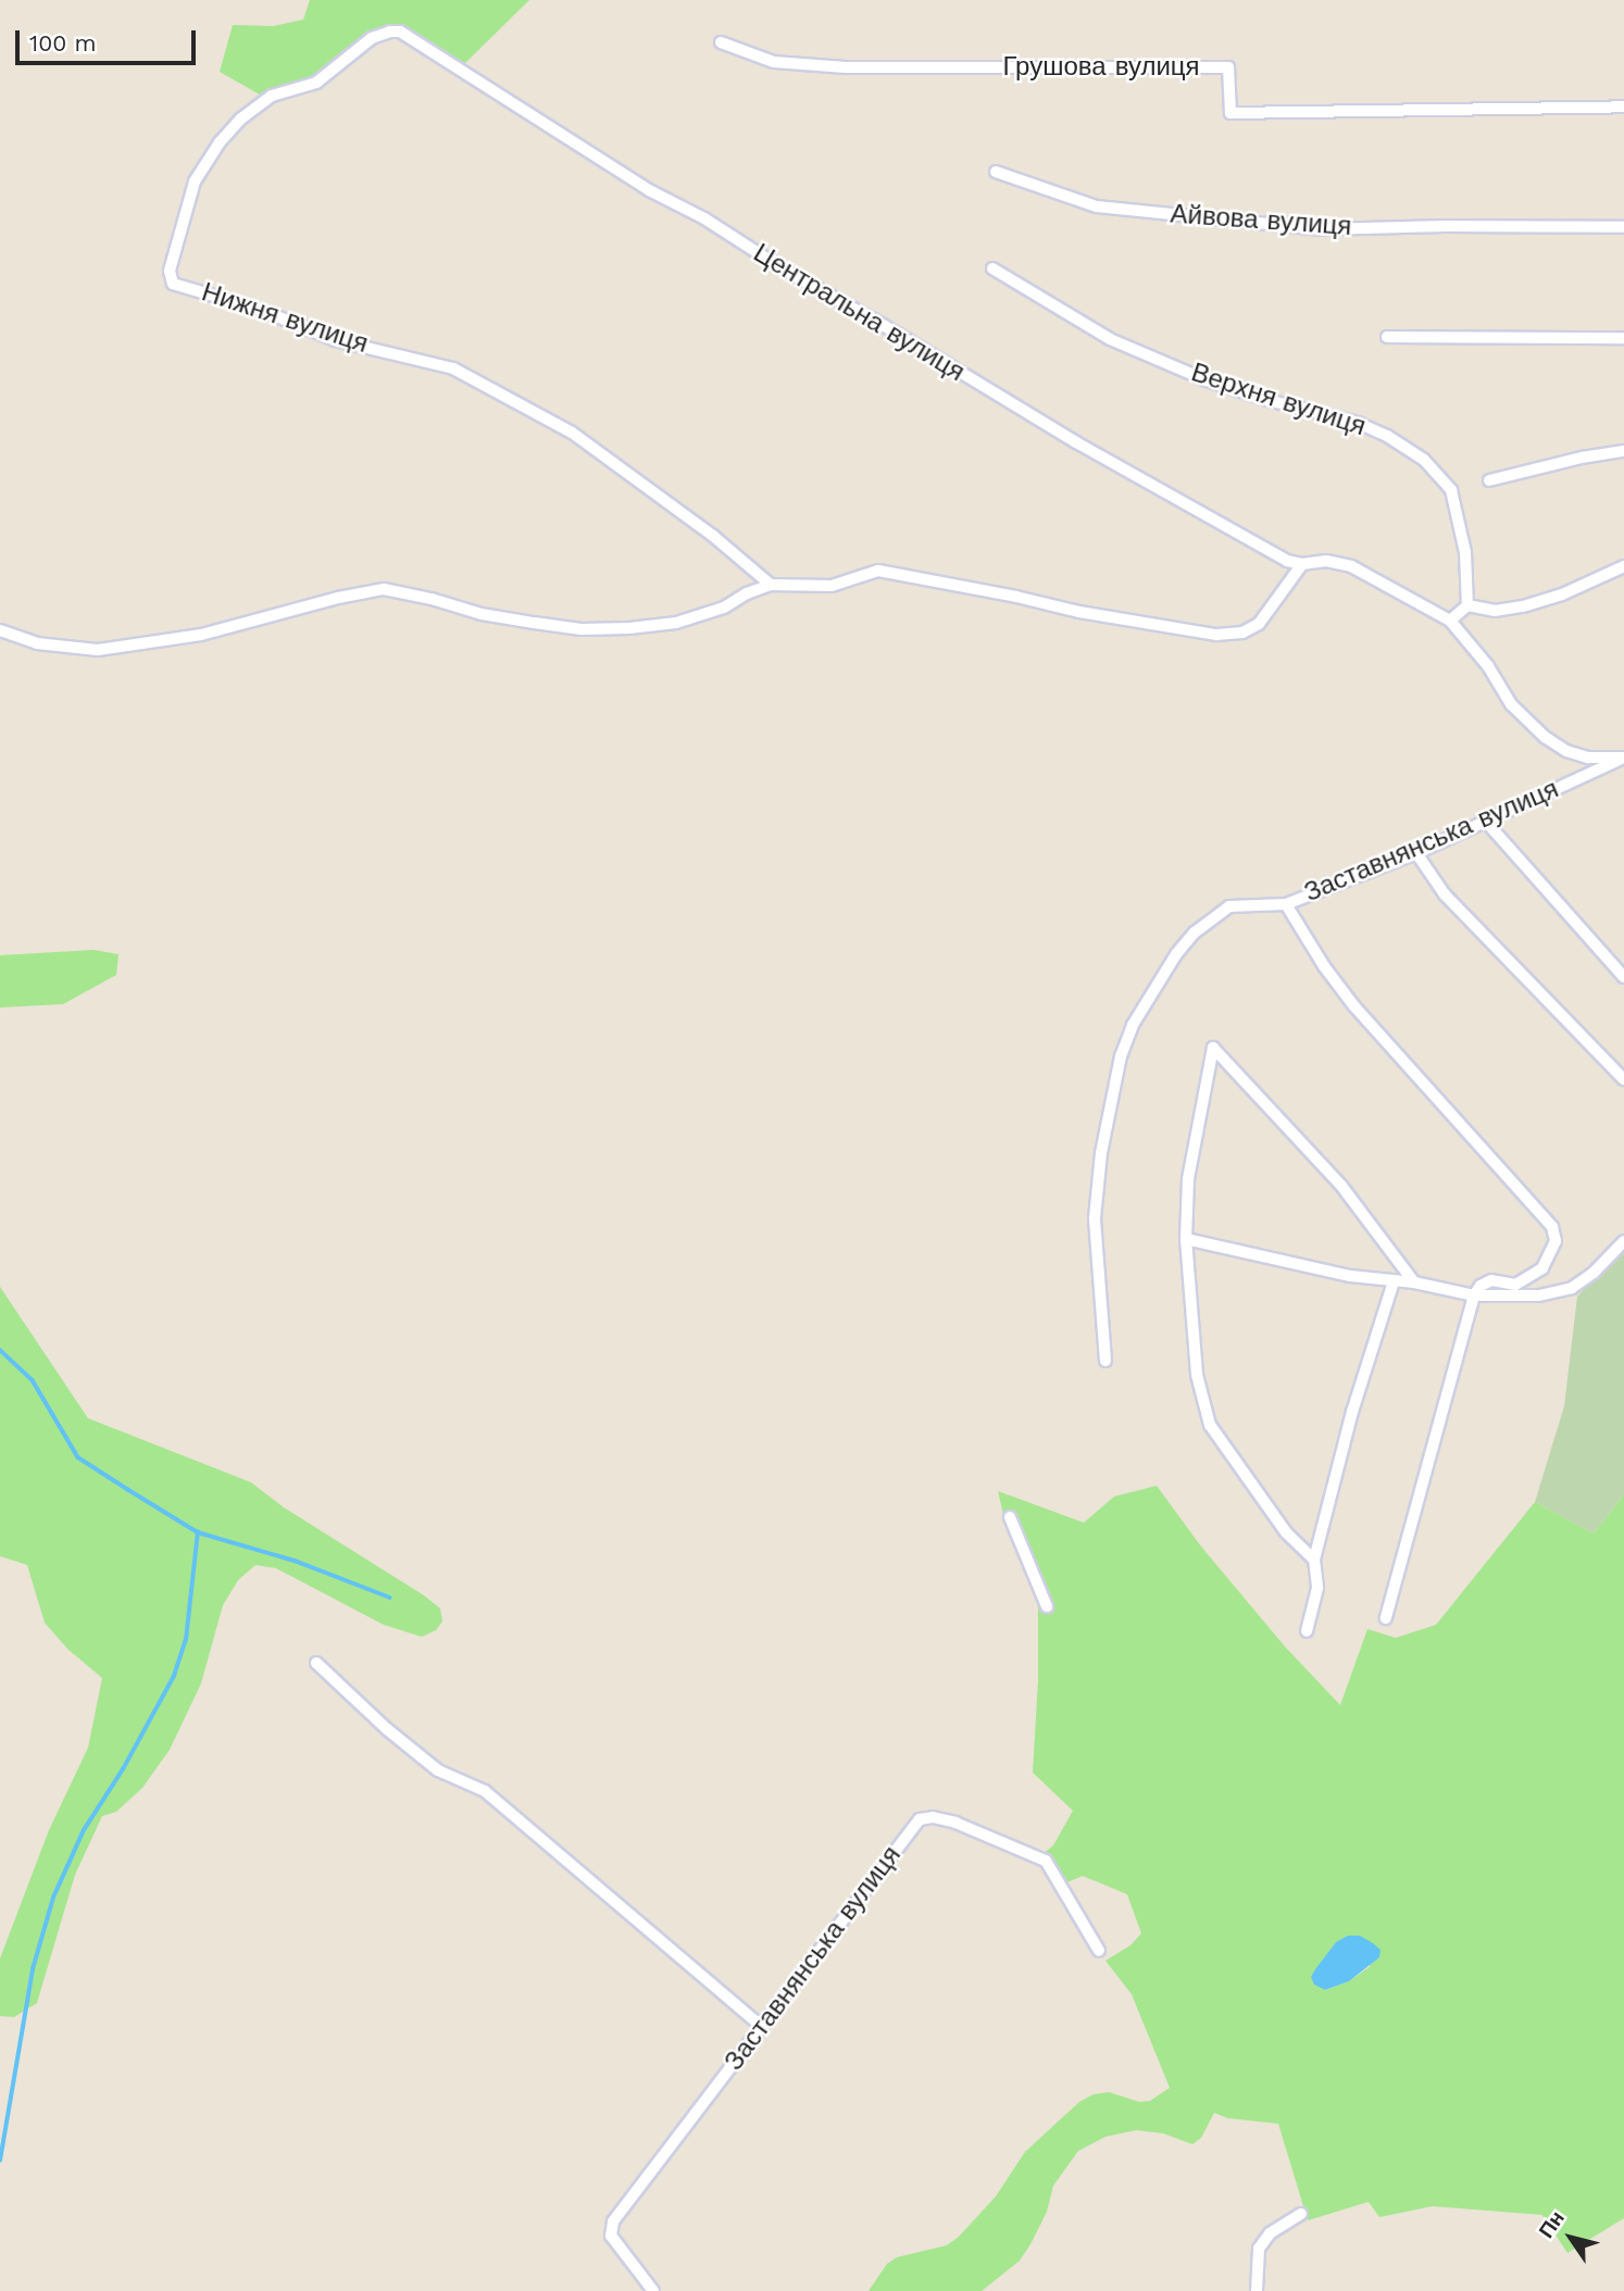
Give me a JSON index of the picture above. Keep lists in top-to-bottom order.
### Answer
{
  "streets": {
    "street": [
      "Грушова вулиця",
      "Айвова вулиця",
      "Центральна вулиця",
      "Нижня вулиця",
      "Верхня вулиця",
      "Заставнянська вулиця"
    ]
  },
  "crossings": [
    ["Центральна вулиця", "Нижня вулиця"]
  ],
  "scale_bar": "100 m",
  "north": "top left"
}
